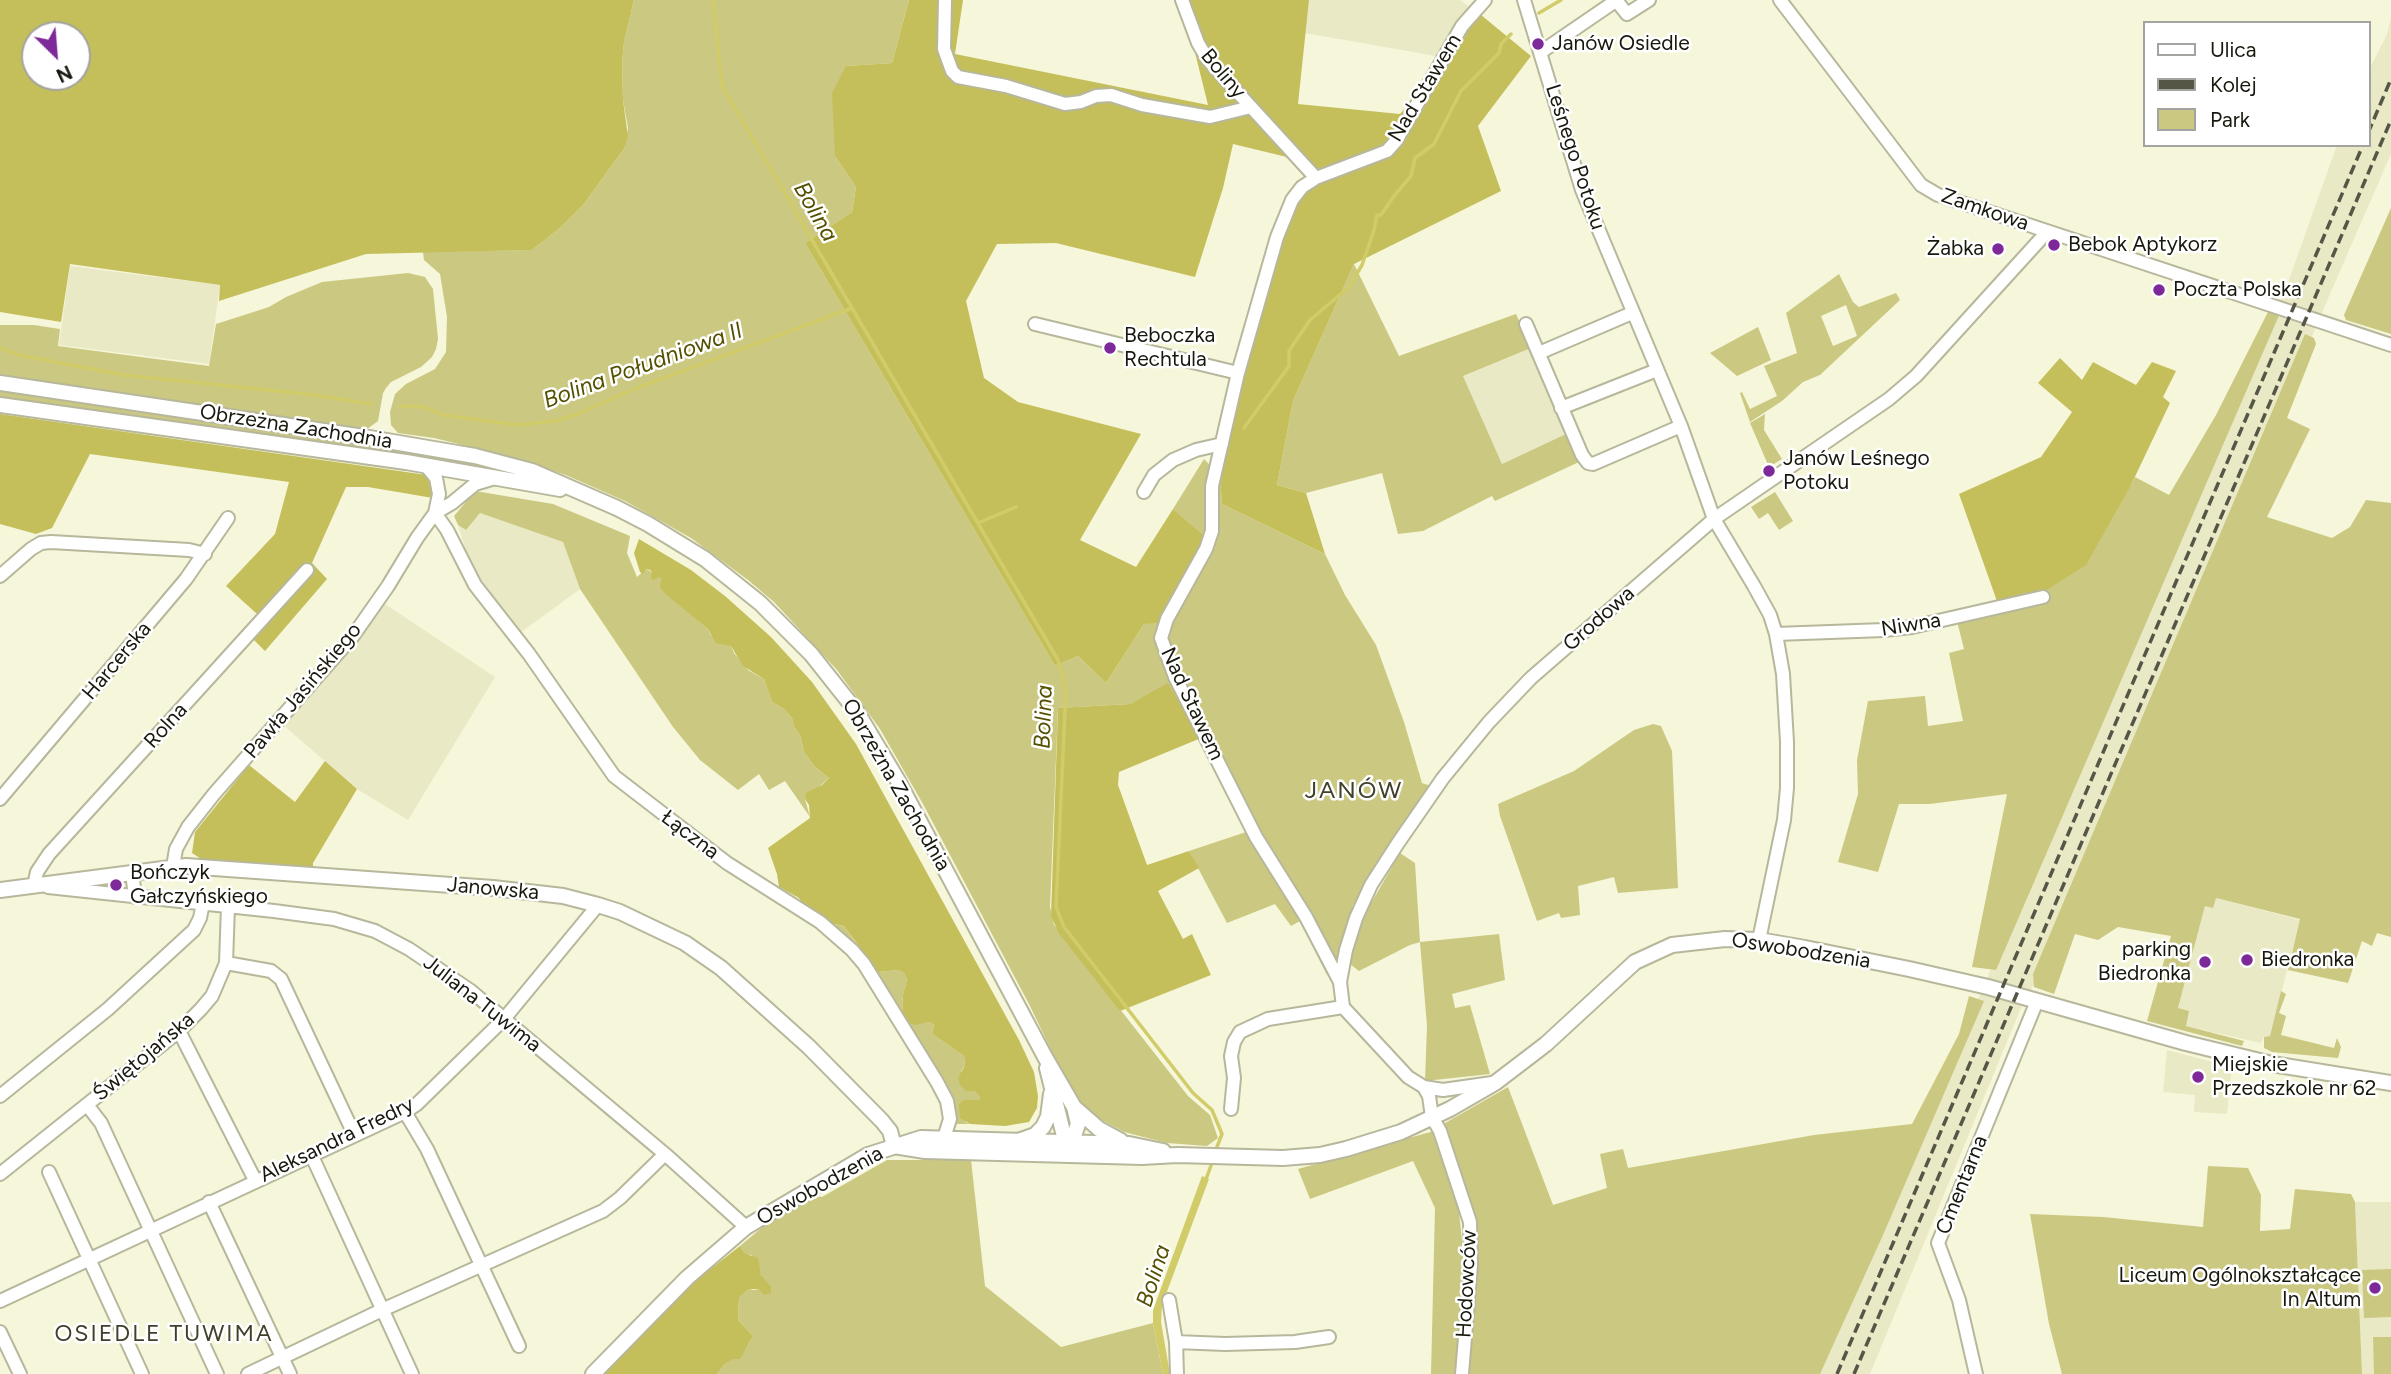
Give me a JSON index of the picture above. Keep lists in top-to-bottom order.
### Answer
{
  "streets": {
    "street": [
      "Boliny",
      "Nad Stawem",
      "Leśnego Potoku",
      "Zamkowa",
      "Obrzeżna Zachodnia",
      "Grodowa",
      "Niwna",
      "Harcerska",
      "Pawła Jasińskiego",
      "Rolna",
      "Łączna",
      "Janowska",
      "Oswobodzenia",
      "Juliana Tuwima",
      "Świętojańska",
      "Aleksandra Fredry",
      "Cmentarna",
      "Hodowców"
    ]
  },
  "crossings": [
    ["Nad Stawem", "Grodowa"],
    ["Leśnego Potoku", "Grodowa"],
    ["Leśnego Potoku", "Niwna"],
    ["Leśnego Potoku", "Oswobodzenia"],
    ["Zamkowa", "Grodowa"],
    ["Obrzeżna Zachodnia", "Pawła Jasińskiego"],
    ["Obrzeżna Zachodnia", "Oswobodzenia"],
    ["Pawła Jasińskiego", "Łączna"],
    ["Pawła Jasińskiego", "Janowska"],
    ["Rolna", "Janowska"],
    ["Rolna", "Juliana Tuwima"],
    ["Łączna", "Oswobodzenia"],
    ["Janowska", "Oswobodzenia"],
    ["Janowska", "Juliana Tuwima"],
    ["Janowska", "Aleksandra Fredry"],
    ["Oswobodzenia", "Juliana Tuwima"],
    ["Oswobodzenia", "Cmentarna"],
    ["Oswobodzenia", "Hodowców"],
    ["Juliana Tuwima", "Świętojańska"],
    ["Juliana Tuwima", "Aleksandra Fredry"]
  ],
  "districts": ["JANÓW", "OSIEDLE TUWIMA"],
  "water": ["Bolina", "Bolina Południowa II"],
  "places": [
    "Janów Osiedle",
    "Bebok Aptykorz",
    "Żabka",
    "Poczta Polska",
    "Beboczka Rechtula",
    "Janów Leśnego Potoku",
    "Bończyk Gałczyńskiego",
    "Biedronka",
    "parking Biedronka",
    "Miejskie Przedszkole nr 62",
    "Liceum Ogólnokształcące In Altum"
  ],
  "legend": ["Ulica", "Kolej", "Park"],
  "north": "bottom right"
}
